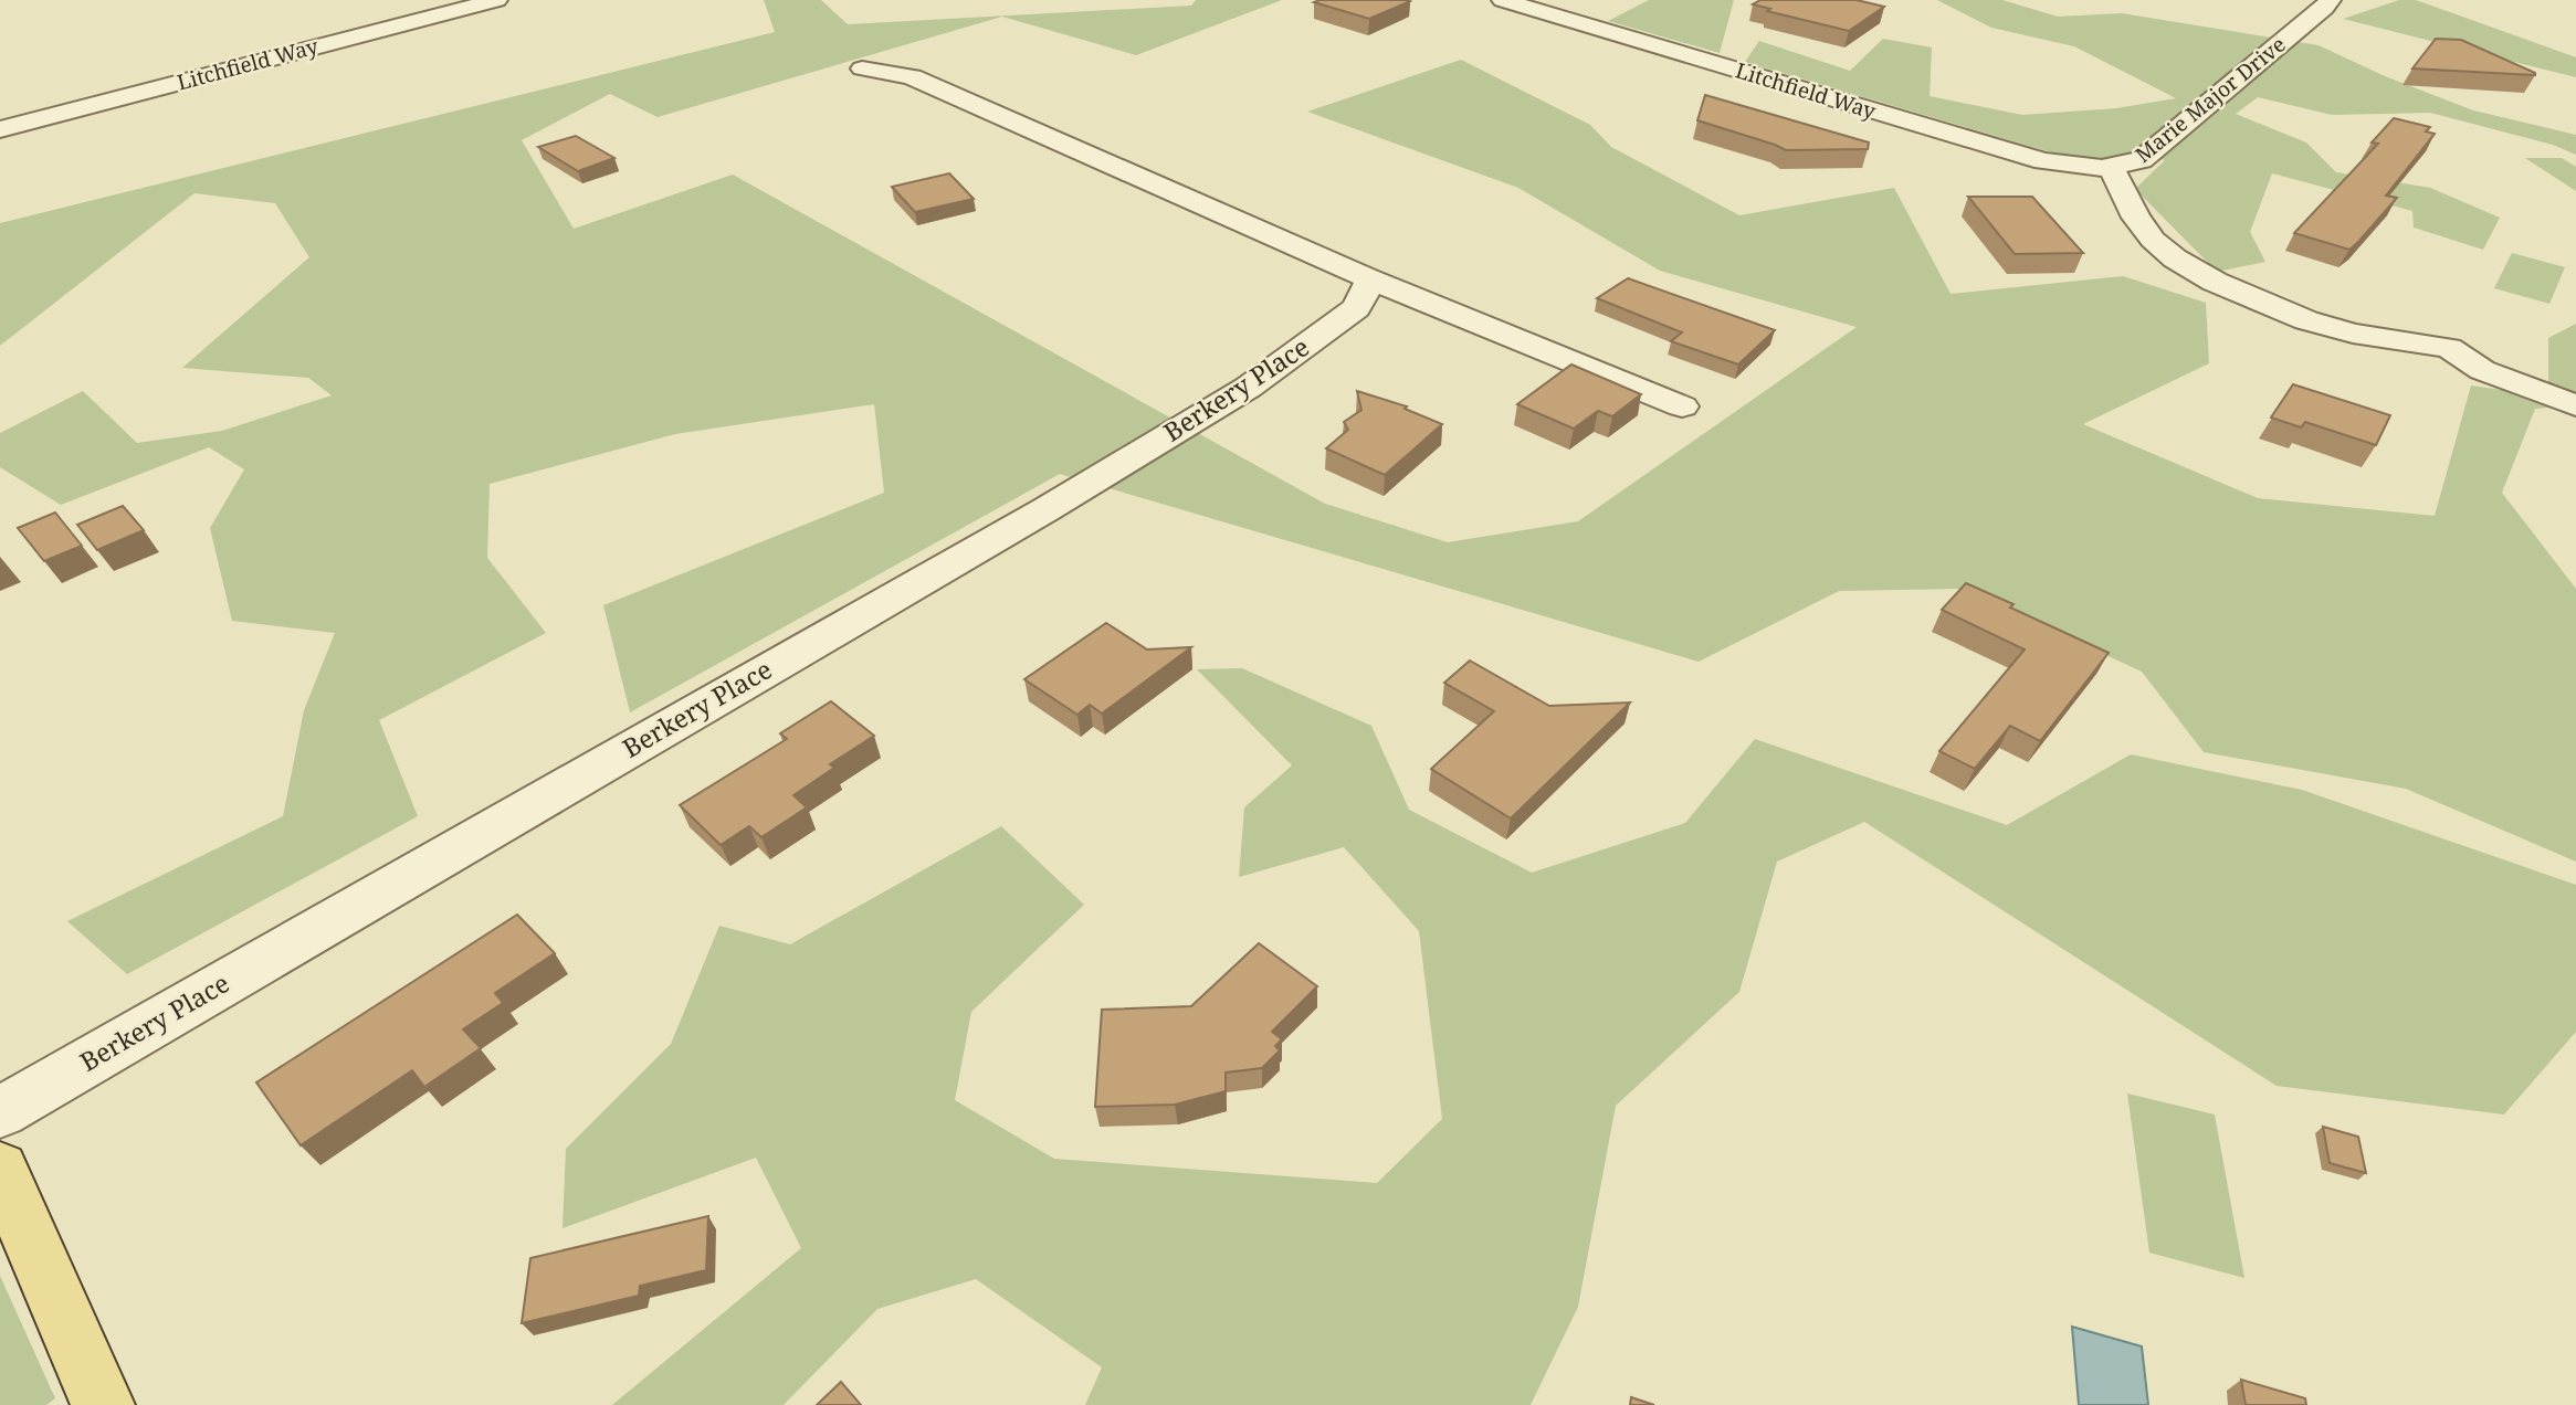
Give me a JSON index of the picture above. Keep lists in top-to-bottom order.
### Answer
{
  "streets": {
    "street": ["Litchfield Way", "Marie Major Drive", "Berkery Place"]
  },
  "crossings": [
    ["Litchfield Way", "Marie Major Drive"]
  ]
}
